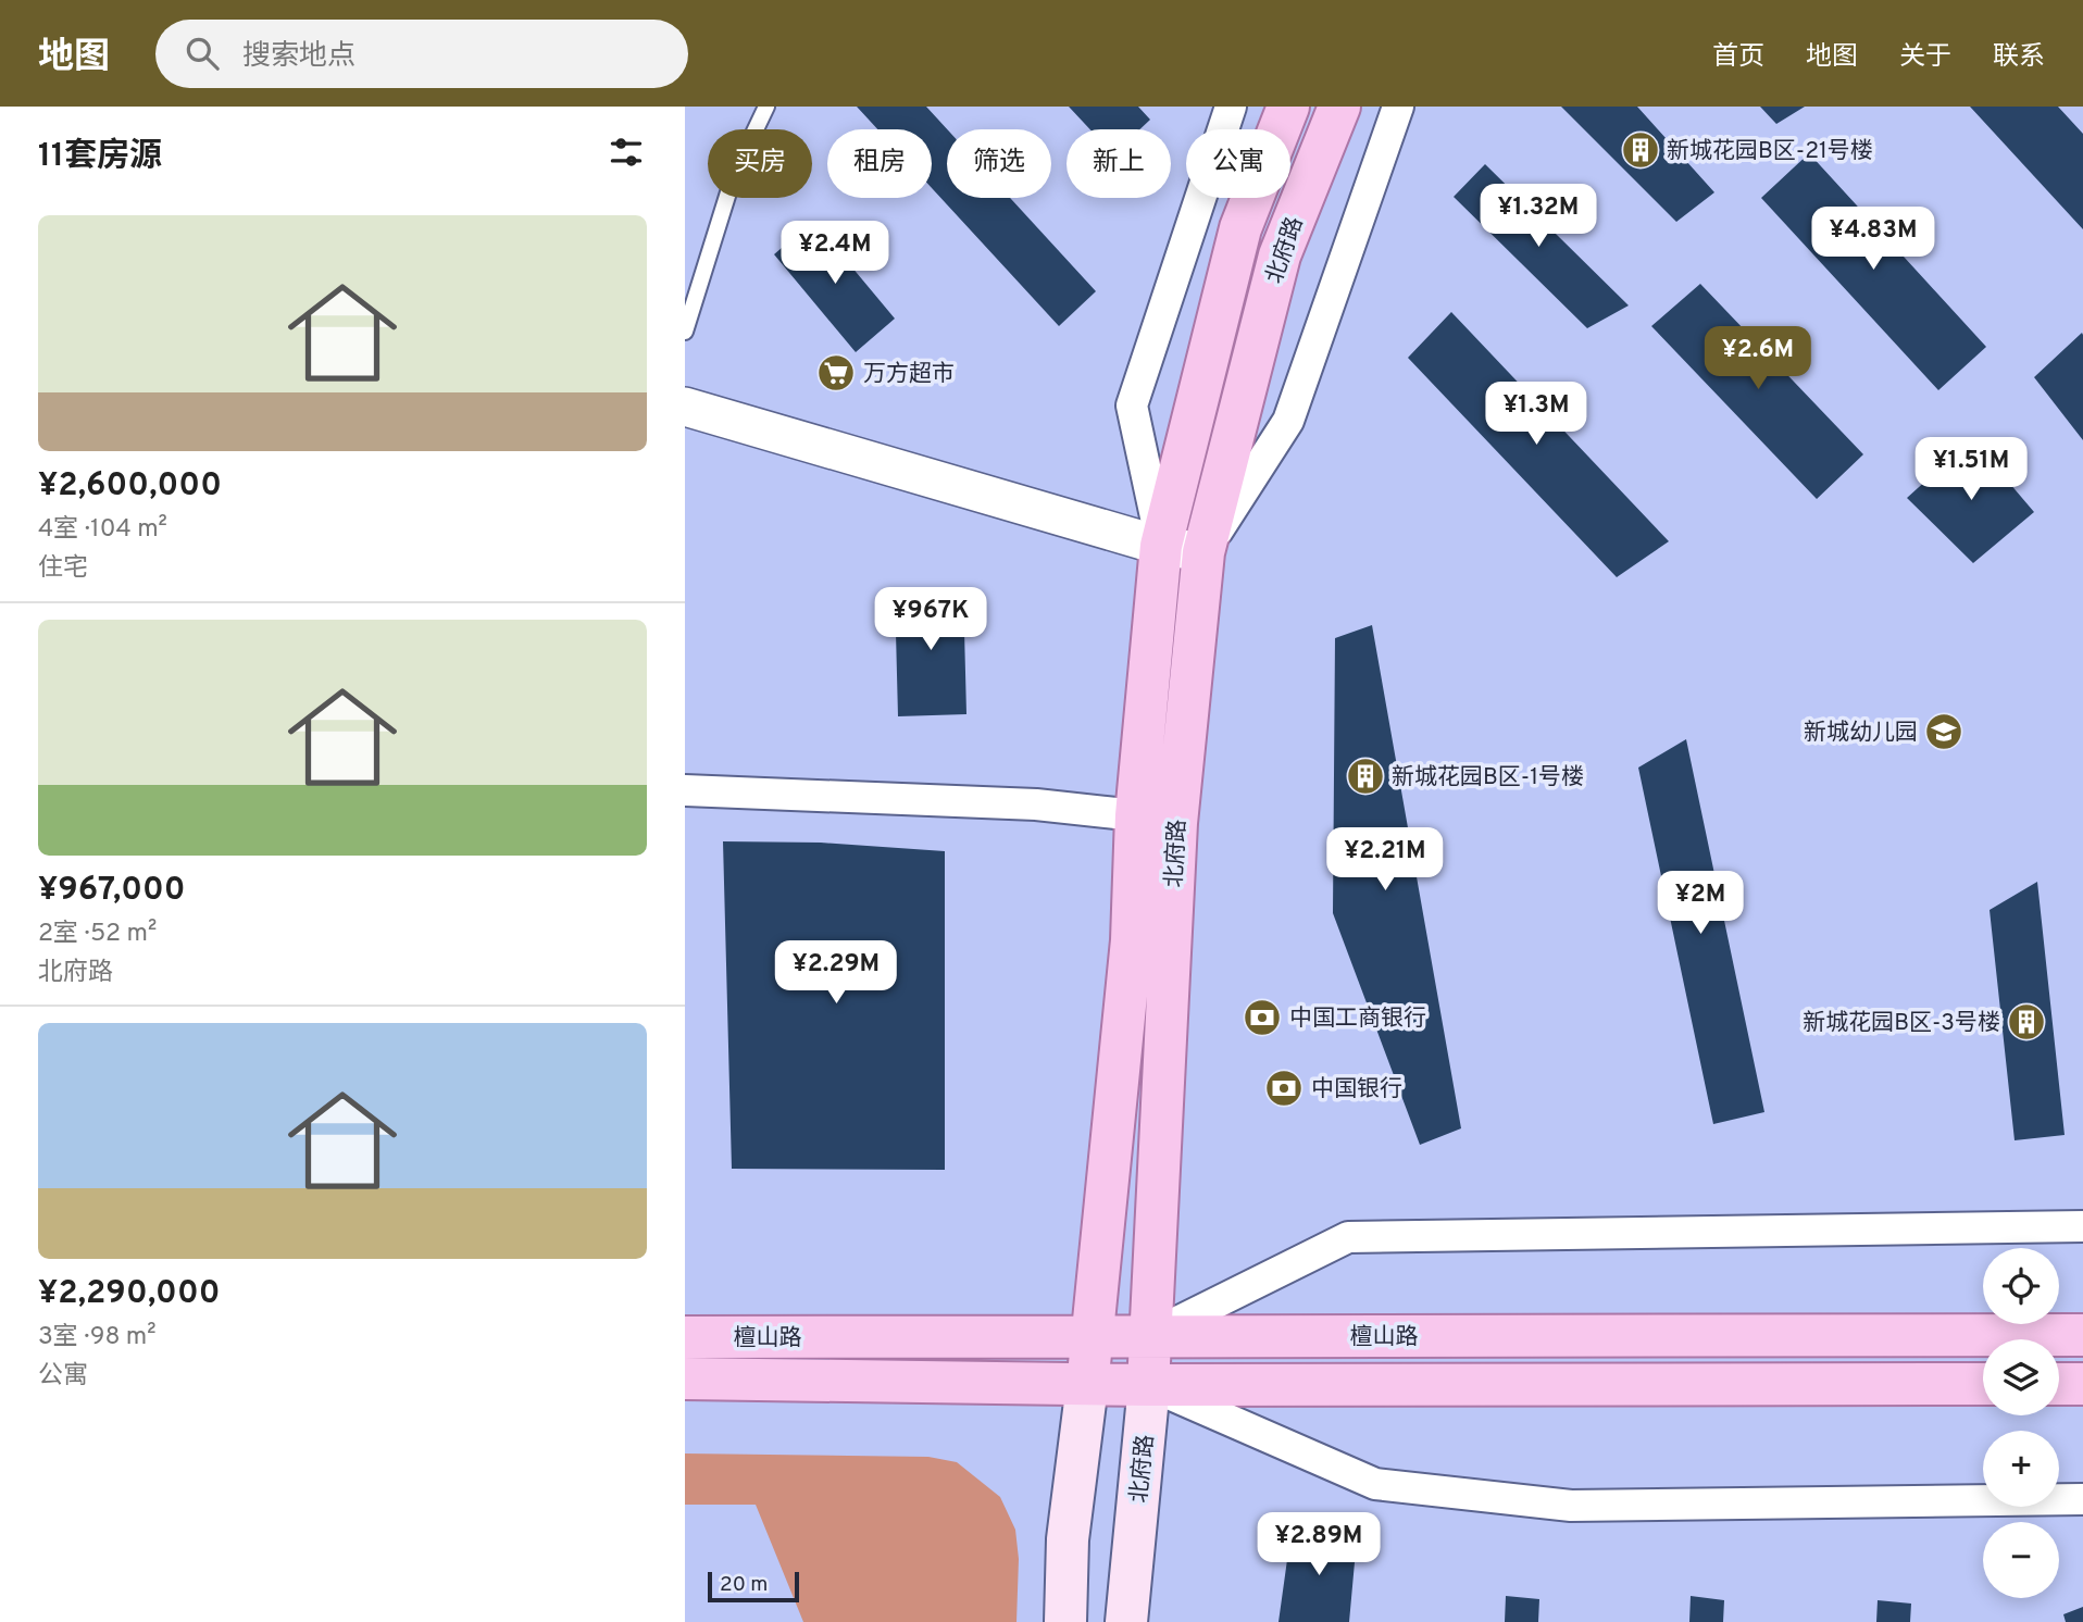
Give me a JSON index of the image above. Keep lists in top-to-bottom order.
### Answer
{
  "streets": {
    "main road": ["北府路", "檀山路"]
  },
  "crossings": [
    ["北府路", "檀山路"]
  ],
  "places": {
    "building": ["新城花园B区-21号楼", "新城花园B区-1号楼", "新城花园B区-3号楼"],
    "supermarket": ["万方超市"],
    "school or university": ["新城幼儿园"],
    "bank": ["中国工商银行", "中国银行"]
  },
  "scale_bar": "20 m",
  "page": {
    "header": "地图",
    "search": "搜索地点",
    "nav": [
      "首页",
      "地图",
      "关于",
      "联系"
    ],
    "heading": "11套房源",
    "chip": [
      "买房",
      "租房",
      "筛选",
      "新上",
      "公寓"
    ],
    "price": [
      "¥1.32M",
      "¥4.83M",
      "¥2.4M",
      "¥2.6M",
      "¥1.3M",
      "¥1.51M",
      "¥967K",
      "¥2.21M",
      "¥2M",
      "¥2.29M",
      "¥2.89M"
    ],
    "list": [
      {
        "name": "¥2,600,000",
        "note": "4室 · 104 m² · 住宅"
      },
      {
        "name": "¥967,000",
        "note": "2室 · 52 m² · 北府路"
      },
      {
        "name": "¥2,290,000",
        "note": "3室 · 98 m² · 公寓"
      }
    ],
    "map_buttons": ["+", "−"],
    "scale": "20 m"
  }
}
